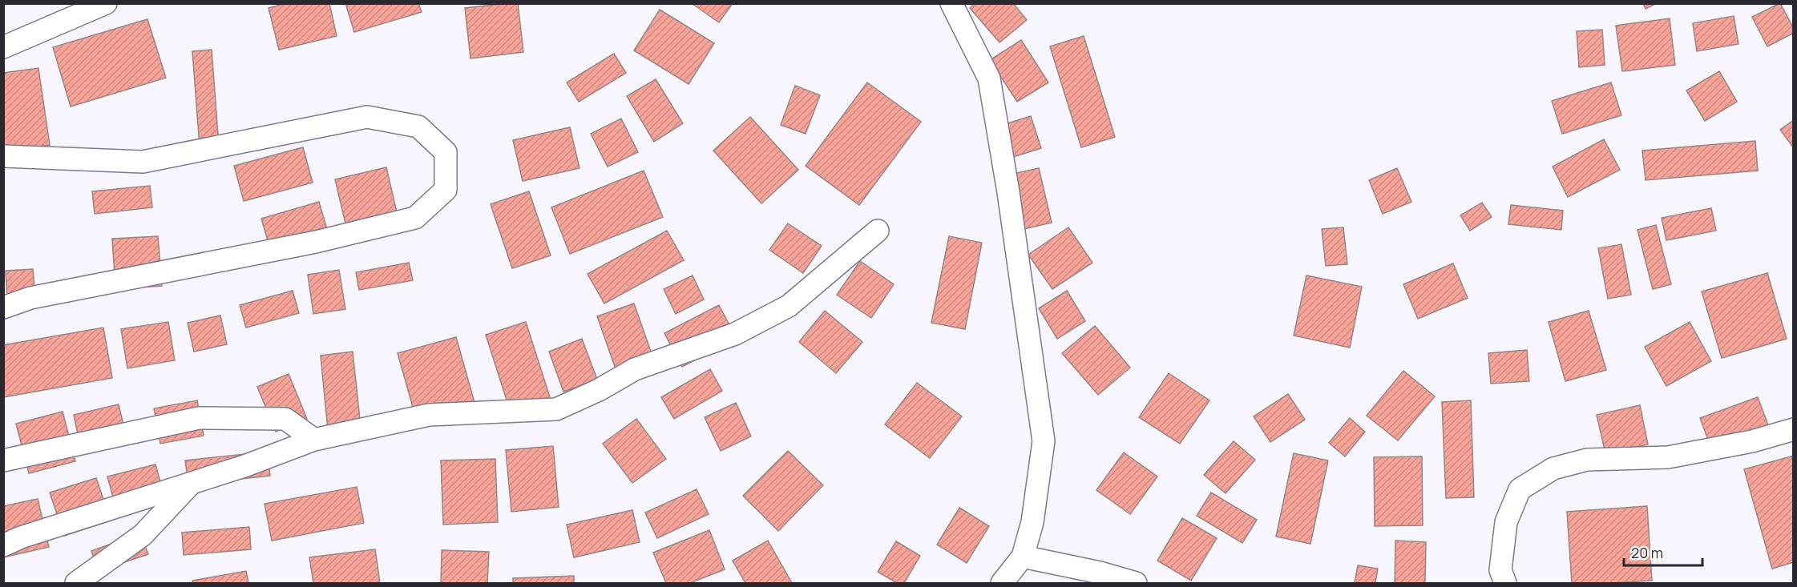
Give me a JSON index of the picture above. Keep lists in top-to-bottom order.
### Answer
{
  "scale_bar": "20 m"
}
